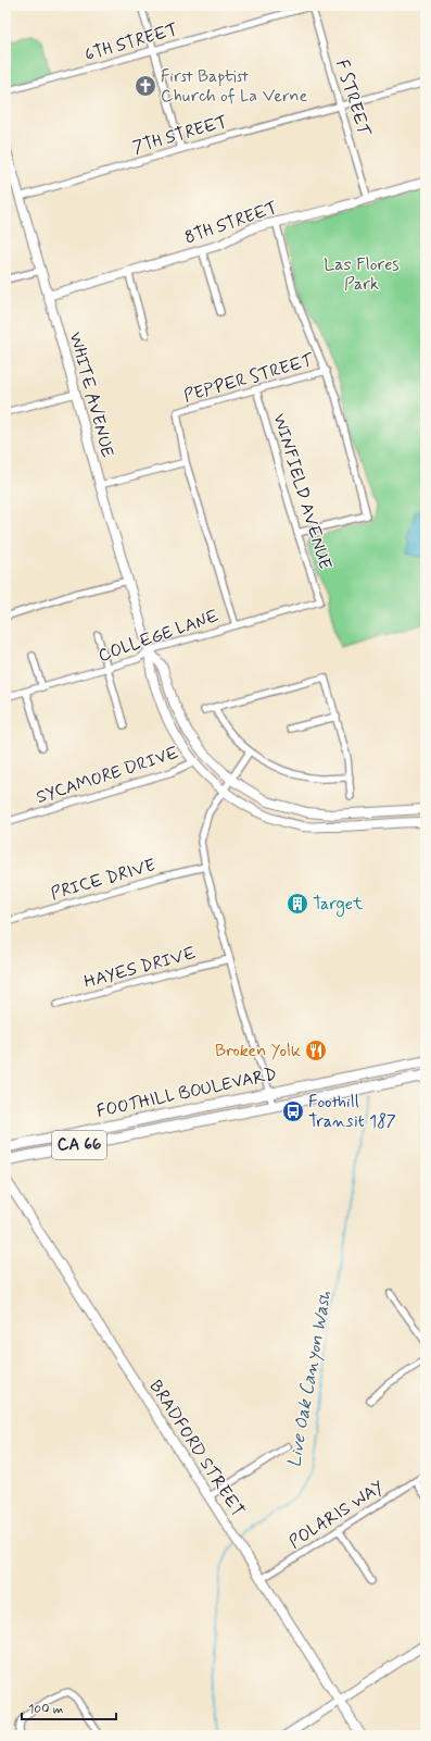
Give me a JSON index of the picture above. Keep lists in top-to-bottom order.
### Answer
{
  "streets": {
    "main road": [
      "8TH STREET",
      "WHITE AVENUE",
      "FOOTHILL BOULEVARD",
      "CA 66",
      "BRADFORD STREET"
    ],
    "street": [
      "6TH STREET",
      "F STREET",
      "7TH STREET",
      "PEPPER STREET",
      "WINFIELD AVENUE",
      "COLLEGE LANE",
      "SYCAMORE DRIVE",
      "PRICE DRIVE",
      "HAYES DRIVE",
      "POLARIS WAY"
    ]
  },
  "crossings": [
    ["6TH STREET", "F STREET"],
    ["F STREET", "7TH STREET"],
    ["F STREET", "8TH STREET"],
    ["7TH STREET", "WHITE AVENUE"],
    ["8TH STREET", "WHITE AVENUE"],
    ["PEPPER STREET", "WINFIELD AVENUE"],
    ["WHITE AVENUE", "COLLEGE LANE"],
    ["WHITE AVENUE", "SYCAMORE DRIVE"],
    ["WINFIELD AVENUE", "COLLEGE LANE"],
    ["BRADFORD STREET", "POLARIS WAY"]
  ],
  "water": ["Live Oak Canyon Wash"],
  "parks": ["Las Flores Park"],
  "places": {
    "church": ["First Baptist Church of La Verne"],
    "building": ["Target"],
    "restaurant": ["Broken Yolk"],
    "bus stop": ["Foothill Transit 187"]
  },
  "scale_bar": "100 m"
}
